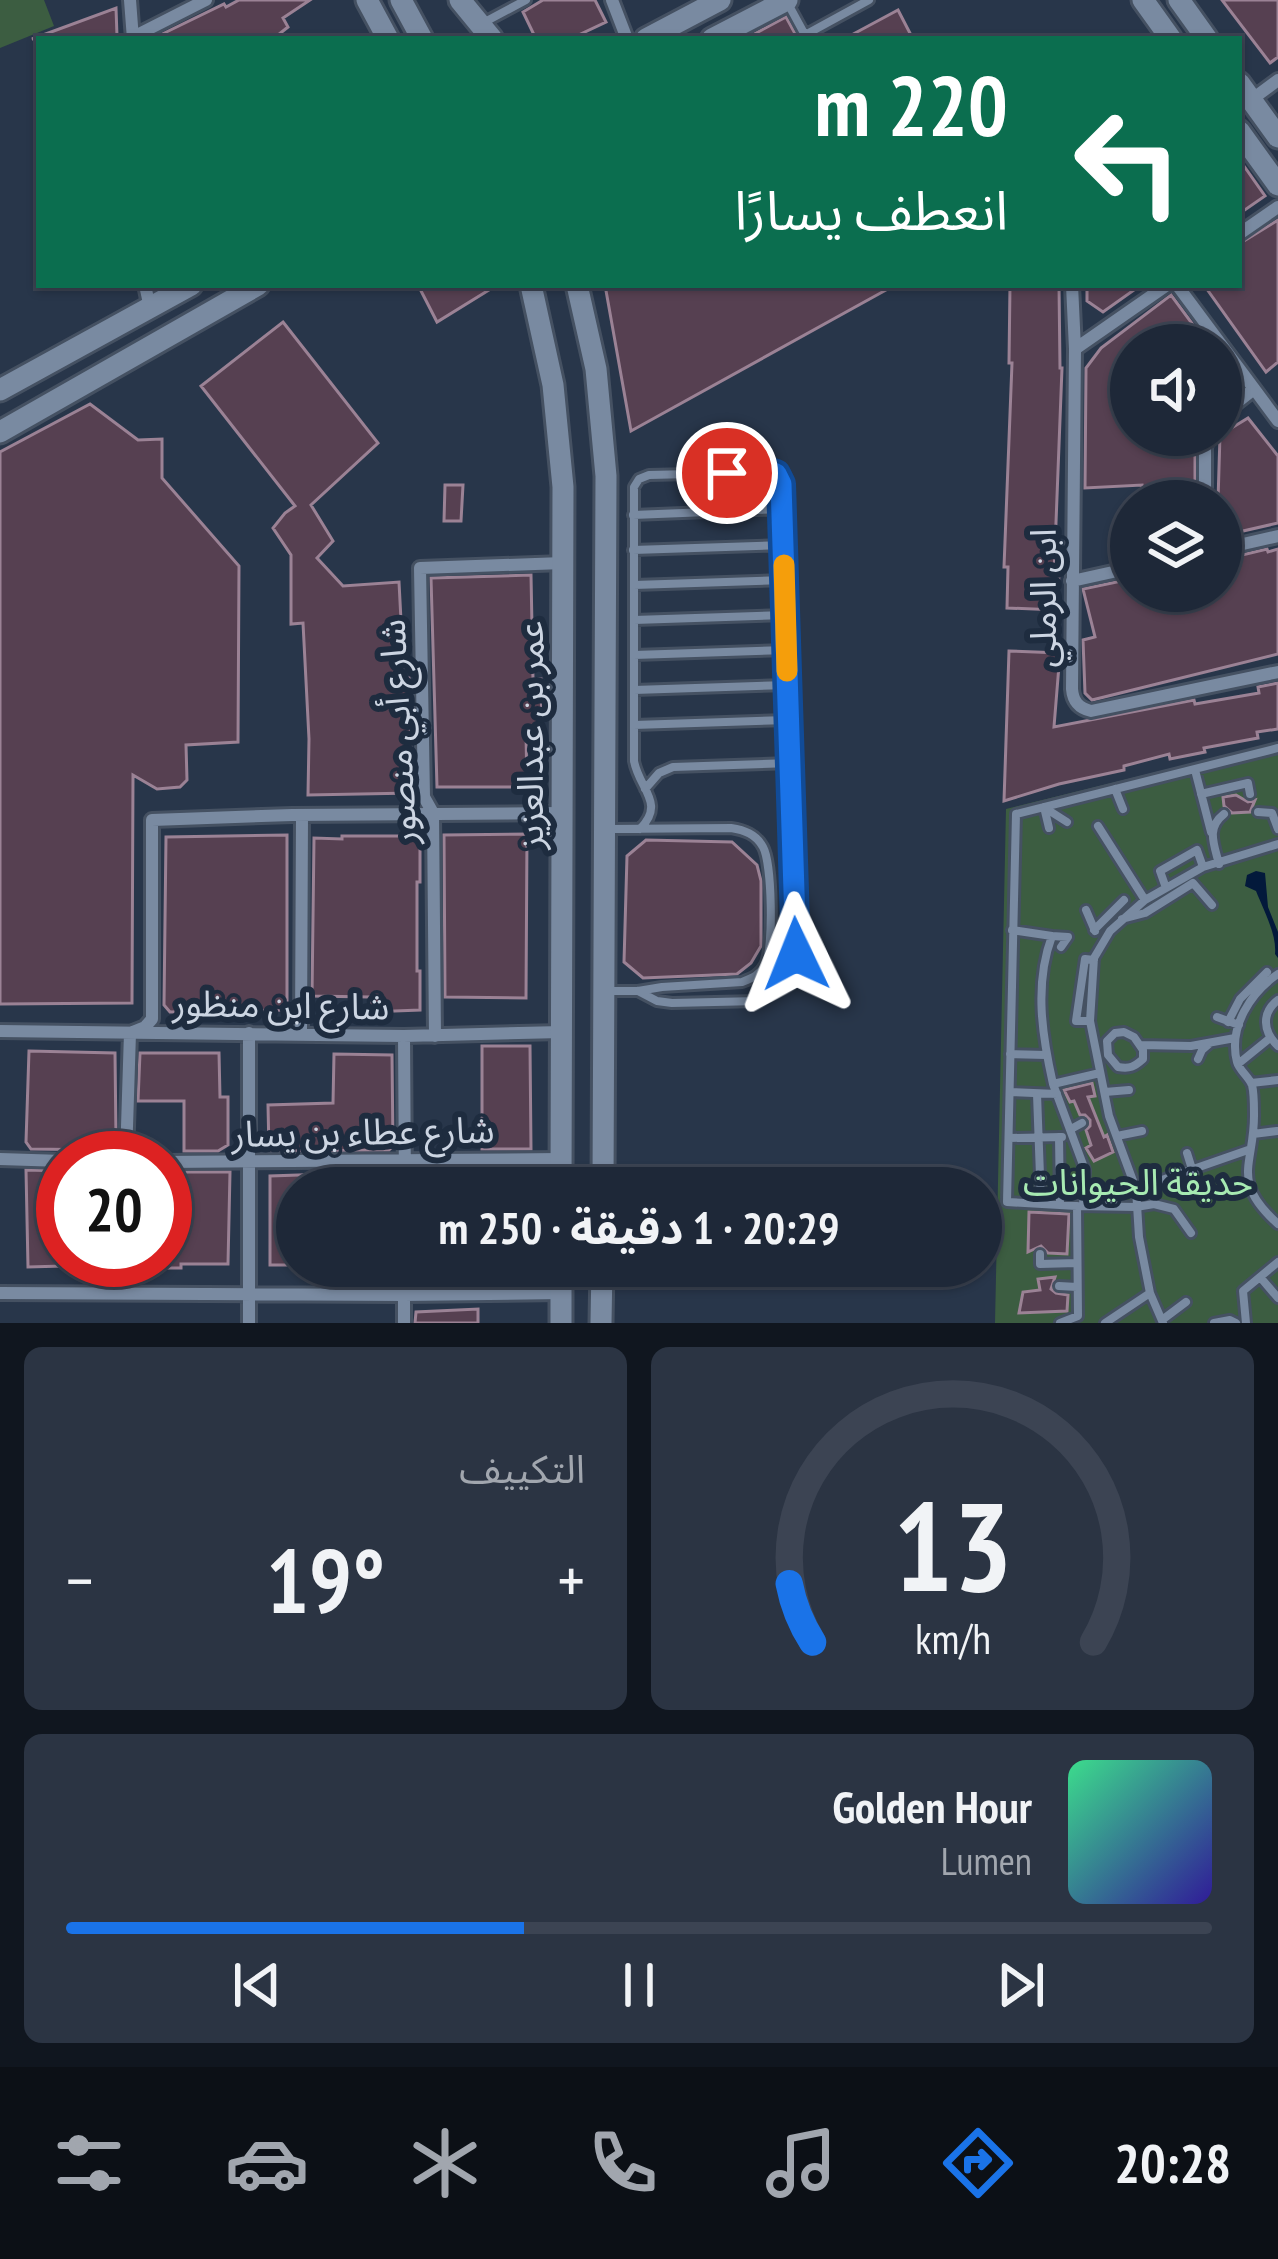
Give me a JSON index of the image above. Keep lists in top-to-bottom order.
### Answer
{
  "streets": {
    "main road": ["عمر بن عبدالعزيز"],
    "street": [
      "ابن الرملي",
      "شارع أبي منصور",
      "شارع ابن منظور",
      "شارع عطاء بن يسار"
    ]
  },
  "crossings": [
    ["شارع أبي منصور", "عمر بن عبدالعزيز"],
    ["شارع أبي منصور", "شارع ابن منظور"],
    ["عمر بن عبدالعزيز", "شارع ابن منظور"],
    ["عمر بن عبدالعزيز", "شارع عطاء بن يسار"]
  ],
  "parks": ["حديقة الحيوانات"],
  "page": {
    "turn": ["220 m", "انعطف يسارًا"],
    "limit": "20",
    "trip": "20:29 · 1 دقيقة · 250 m",
    "tile": "التكييف",
    "heat": ["−", "19°", "+"],
    "song": ["Golden Hour", "Lumen"],
    "tabs": "20:28",
    "gauge": ["13", "km/h"]
  }
}
